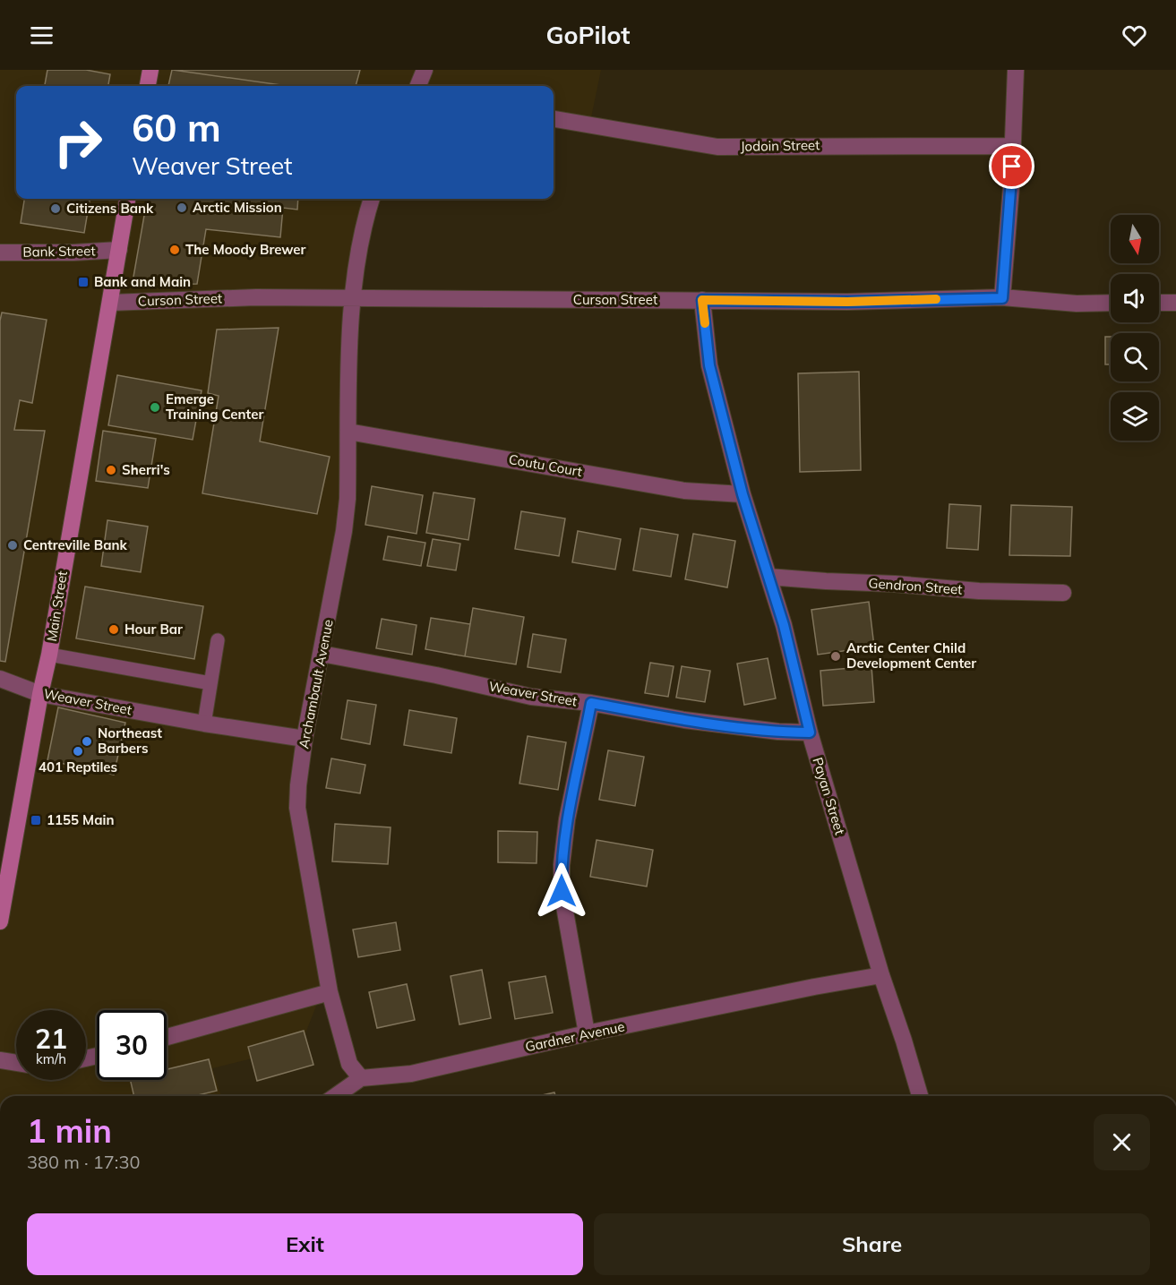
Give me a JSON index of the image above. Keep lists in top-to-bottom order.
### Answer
{
  "streets": {
    "main road": ["Main Street"],
    "street": [
      "Jodoin Street",
      "Bank Street",
      "Curson Street",
      "Coutu Court",
      "Gendron Street",
      "Archambault Avenue",
      "Weaver Street",
      "Payan Street",
      "Gardner Avenue"
    ]
  },
  "crossings": [
    ["Bank Street", "Main Street"],
    ["Curson Street", "Main Street"],
    ["Curson Street", "Archambault Avenue"],
    ["Curson Street", "Payan Street"],
    ["Coutu Court", "Archambault Avenue"],
    ["Coutu Court", "Payan Street"],
    ["Gendron Street", "Payan Street"],
    ["Main Street", "Weaver Street"],
    ["Archambault Avenue", "Weaver Street"],
    ["Weaver Street", "Payan Street"],
    ["Payan Street", "Gardner Avenue"]
  ],
  "places": {
    "other": [
      "Arctic Mission",
      "Citizens Bank",
      "The Moody Brewer",
      "Emerge Training Center",
      "Sherri's",
      "Centreville Bank",
      "Hour Bar",
      "Arctic Center Child Development Center",
      "Northeast Barbers",
      "401 Reptiles"
    ],
    "transit": ["Bank and Main", "1155 Main"]
  },
  "north": "bottom",
  "page": {
    "header": "GoPilot",
    "turn": ["60 m", "Weaver Street"],
    "speed": "21 km/h",
    "limit": "30",
    "heading": ["1 min", "380 m · 17:30"],
    "buttons": ["Exit", "Share"]
  }
}
